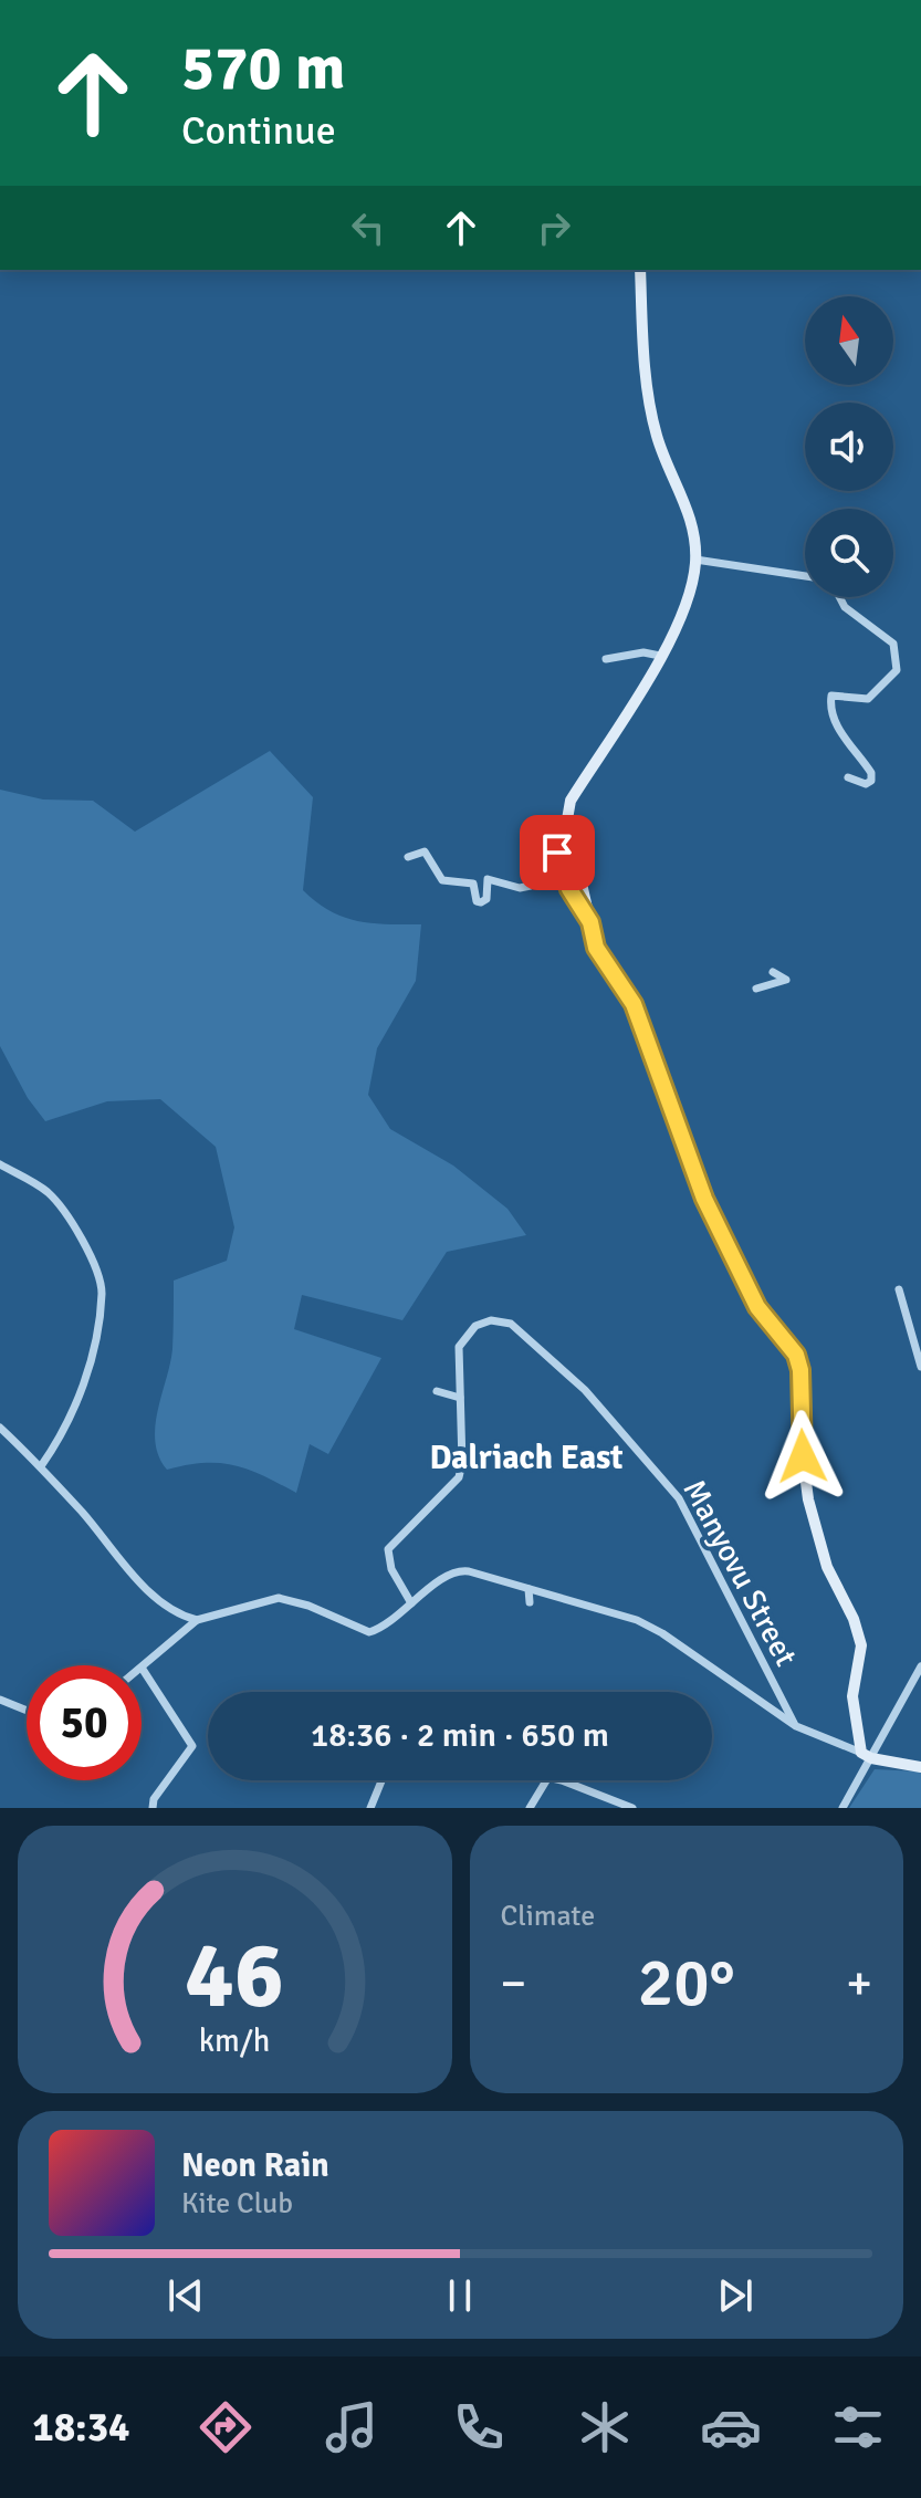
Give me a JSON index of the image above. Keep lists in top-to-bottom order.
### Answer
{
  "streets": {
    "street": ["Manyovu Street"]
  },
  "districts": ["Dalriach East"],
  "north": "top",
  "page": {
    "turn": ["570 m", "Continue"],
    "limit": "50",
    "trip": "18:36 · 2 min · 650 m",
    "tile": "Climate",
    "heat": ["−", "20°", "+"],
    "song": ["Neon Rain", "Kite Club"],
    "tabs": "18:34",
    "gauge": ["46", "km/h"]
  }
}
